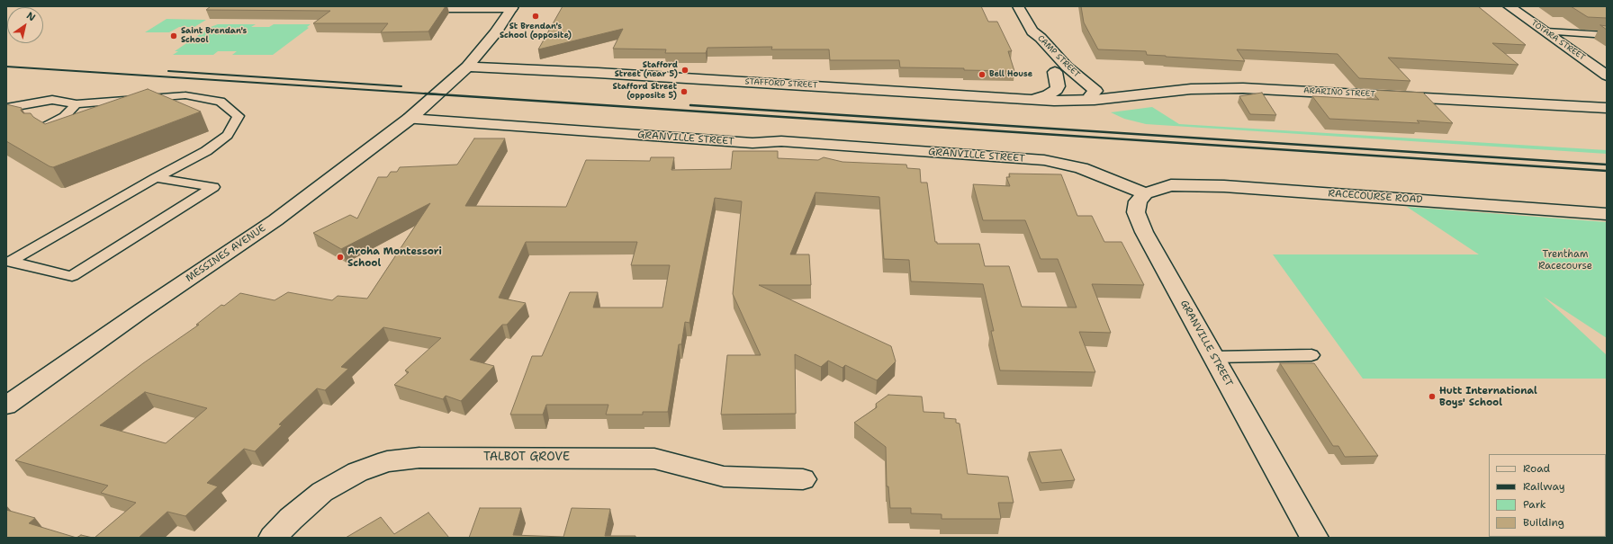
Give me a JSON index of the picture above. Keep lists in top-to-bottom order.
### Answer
{
  "streets": {
    "street": [
      "TOTARA STREET",
      "CAMP STREET",
      "STAFFORD STREET",
      "ARARINO STREET",
      "GRANVILLE STREET",
      "RACECOURSE ROAD",
      "MESSINES AVENUE",
      "TALBOT GROVE"
    ]
  },
  "crossings": [
    ["CAMP STREET", "STAFFORD STREET"],
    ["CAMP STREET", "ARARINO STREET"],
    ["STAFFORD STREET", "ARARINO STREET"],
    ["STAFFORD STREET", "MESSINES AVENUE"],
    ["GRANVILLE STREET", "RACECOURSE ROAD"],
    ["GRANVILLE STREET", "MESSINES AVENUE"]
  ],
  "parks": ["Trentham Racecourse"],
  "places": [
    "St Brendan's School (opposite)",
    "Saint Brendan's School",
    "Stafford Street (near 5)",
    "Bell House",
    "Stafford Street (opposite 5)",
    "Aroha Montessori School",
    "Hutt International Boys' School"
  ],
  "legend": [
    "Road",
    "Railway",
    "Park",
    "Building"
  ],
  "north": "top right"
}
